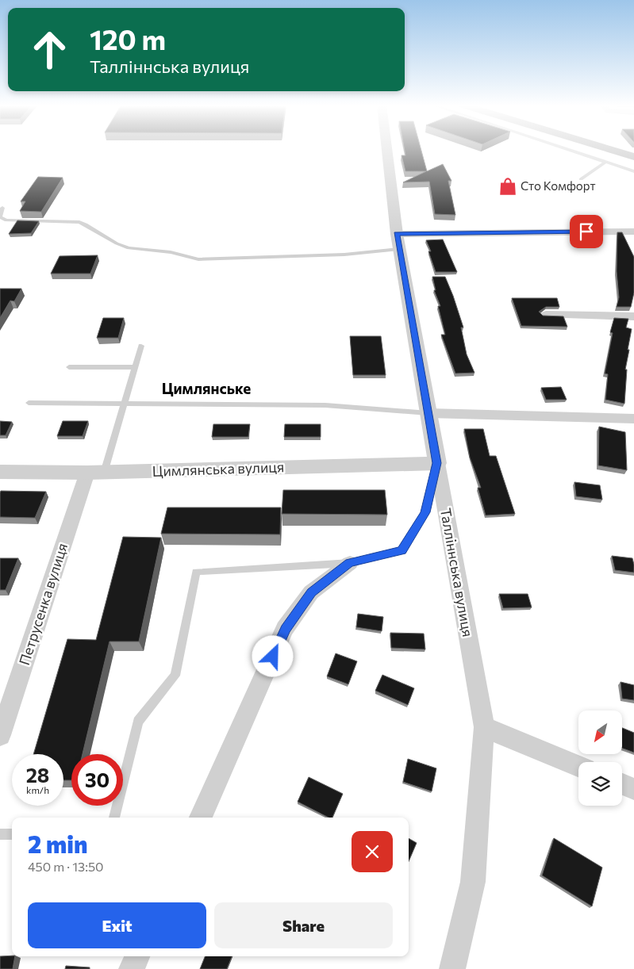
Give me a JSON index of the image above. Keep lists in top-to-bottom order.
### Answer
{
  "streets": {
    "street": ["Цимлянська вулиця", "Талліннська вулиця", "Петрусенка вулиця"]
  },
  "crossings": [
    ["Цимлянська вулиця", "Талліннська вулиця"],
    ["Цимлянська вулиця", "Петрусенка вулиця"]
  ],
  "districts": ["Цимлянське"],
  "places": {
    "shop": ["Сто Комфорт"]
  },
  "north": "bottom left",
  "page": {
    "turn": ["120 m", "Талліннська вулиця"],
    "speed": "28 km/h",
    "limit": "30",
    "heading": ["2 min", "450 m · 13:50"],
    "buttons": ["Exit", "Share"]
  }
}
